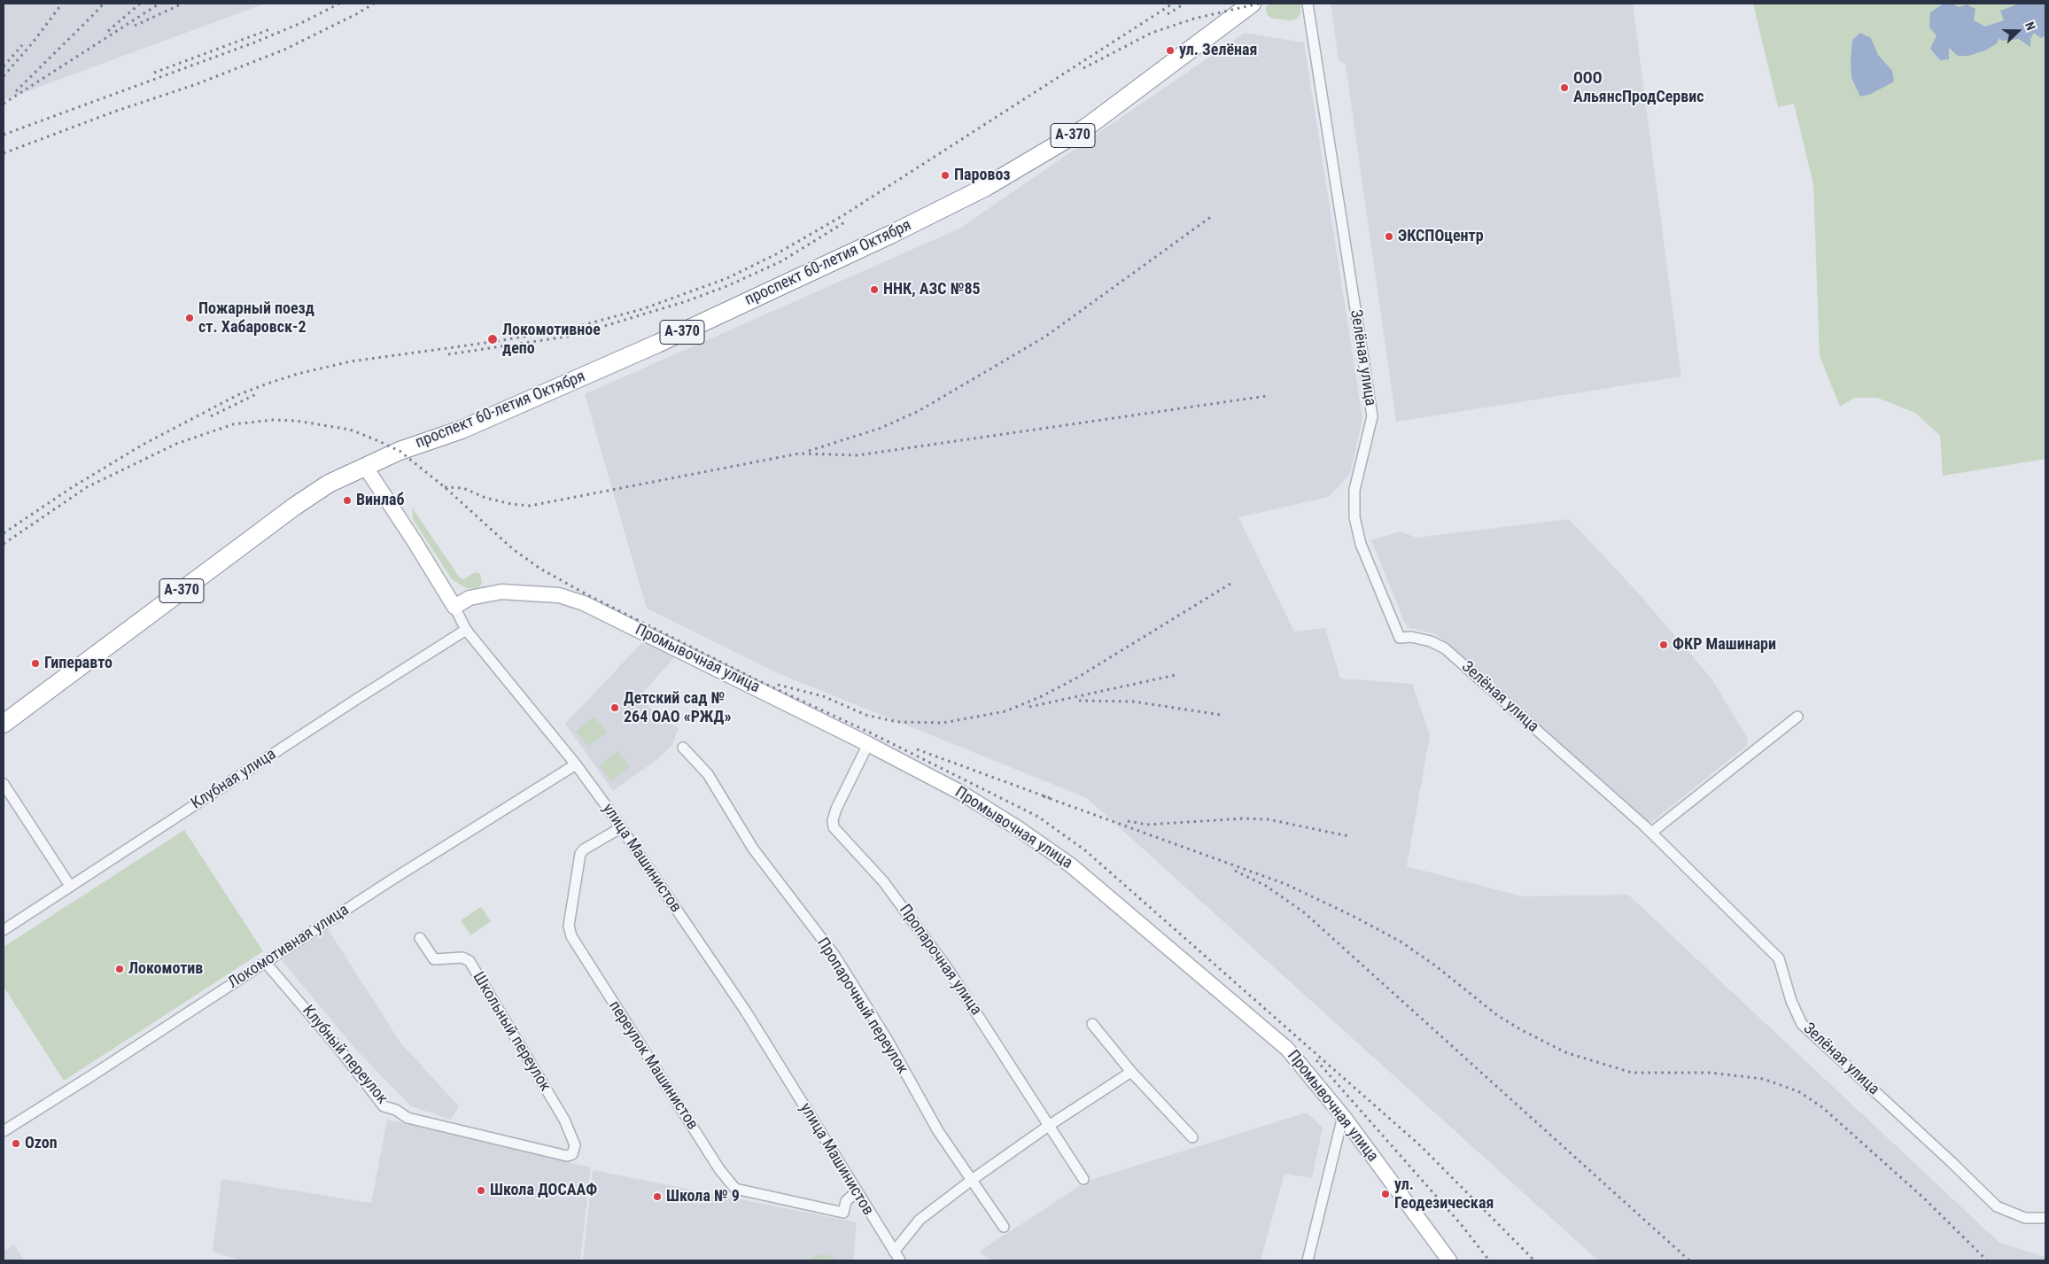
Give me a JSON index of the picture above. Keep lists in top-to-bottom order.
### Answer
{
  "streets": {
    "highway": ["А-370", "проспект 60-летия Октября"],
    "street": [
      "Зелёная улица",
      "Промывочная улица",
      "Клубная улица",
      "улица Машинистов",
      "Локомотивная улица",
      "Пропарочная улица",
      "Пропарочный переулок",
      "Школьный переулок",
      "Клубный переулок",
      "переулок Машинистов"
    ]
  },
  "crossings": [
    ["проспект 60-летия Октября", "улица Машинистов"],
    ["Промывочная улица", "улица Машинистов"],
    ["Промывочная улица", "Пропарочная улица"],
    ["Клубная улица", "улица Машинистов"],
    ["улица Машинистов", "Локомотивная улица"],
    ["улица Машинистов", "переулок Машинистов"],
    ["Локомотивная улица", "Клубный переулок"],
    ["Школьный переулок", "Клубный переулок"]
  ],
  "places": [
    "ул. Зелёная",
    "ООО АльянсПродСервис",
    "Паровоз",
    "ЭКСПОцентр",
    "ННК, АЗС №85",
    "Пожарный поезд ст. Хабаровск-2",
    "Локомотивное депо",
    "Винлаб",
    "ФКР Машинари",
    "Гиперавто",
    "Детский сад № 264 ОАО «РЖД»",
    "Локомотив",
    "Ozon",
    "Школа ДОСААФ",
    "ул. Геодезическая",
    "Школа № 9"
  ],
  "north": "right"
}
